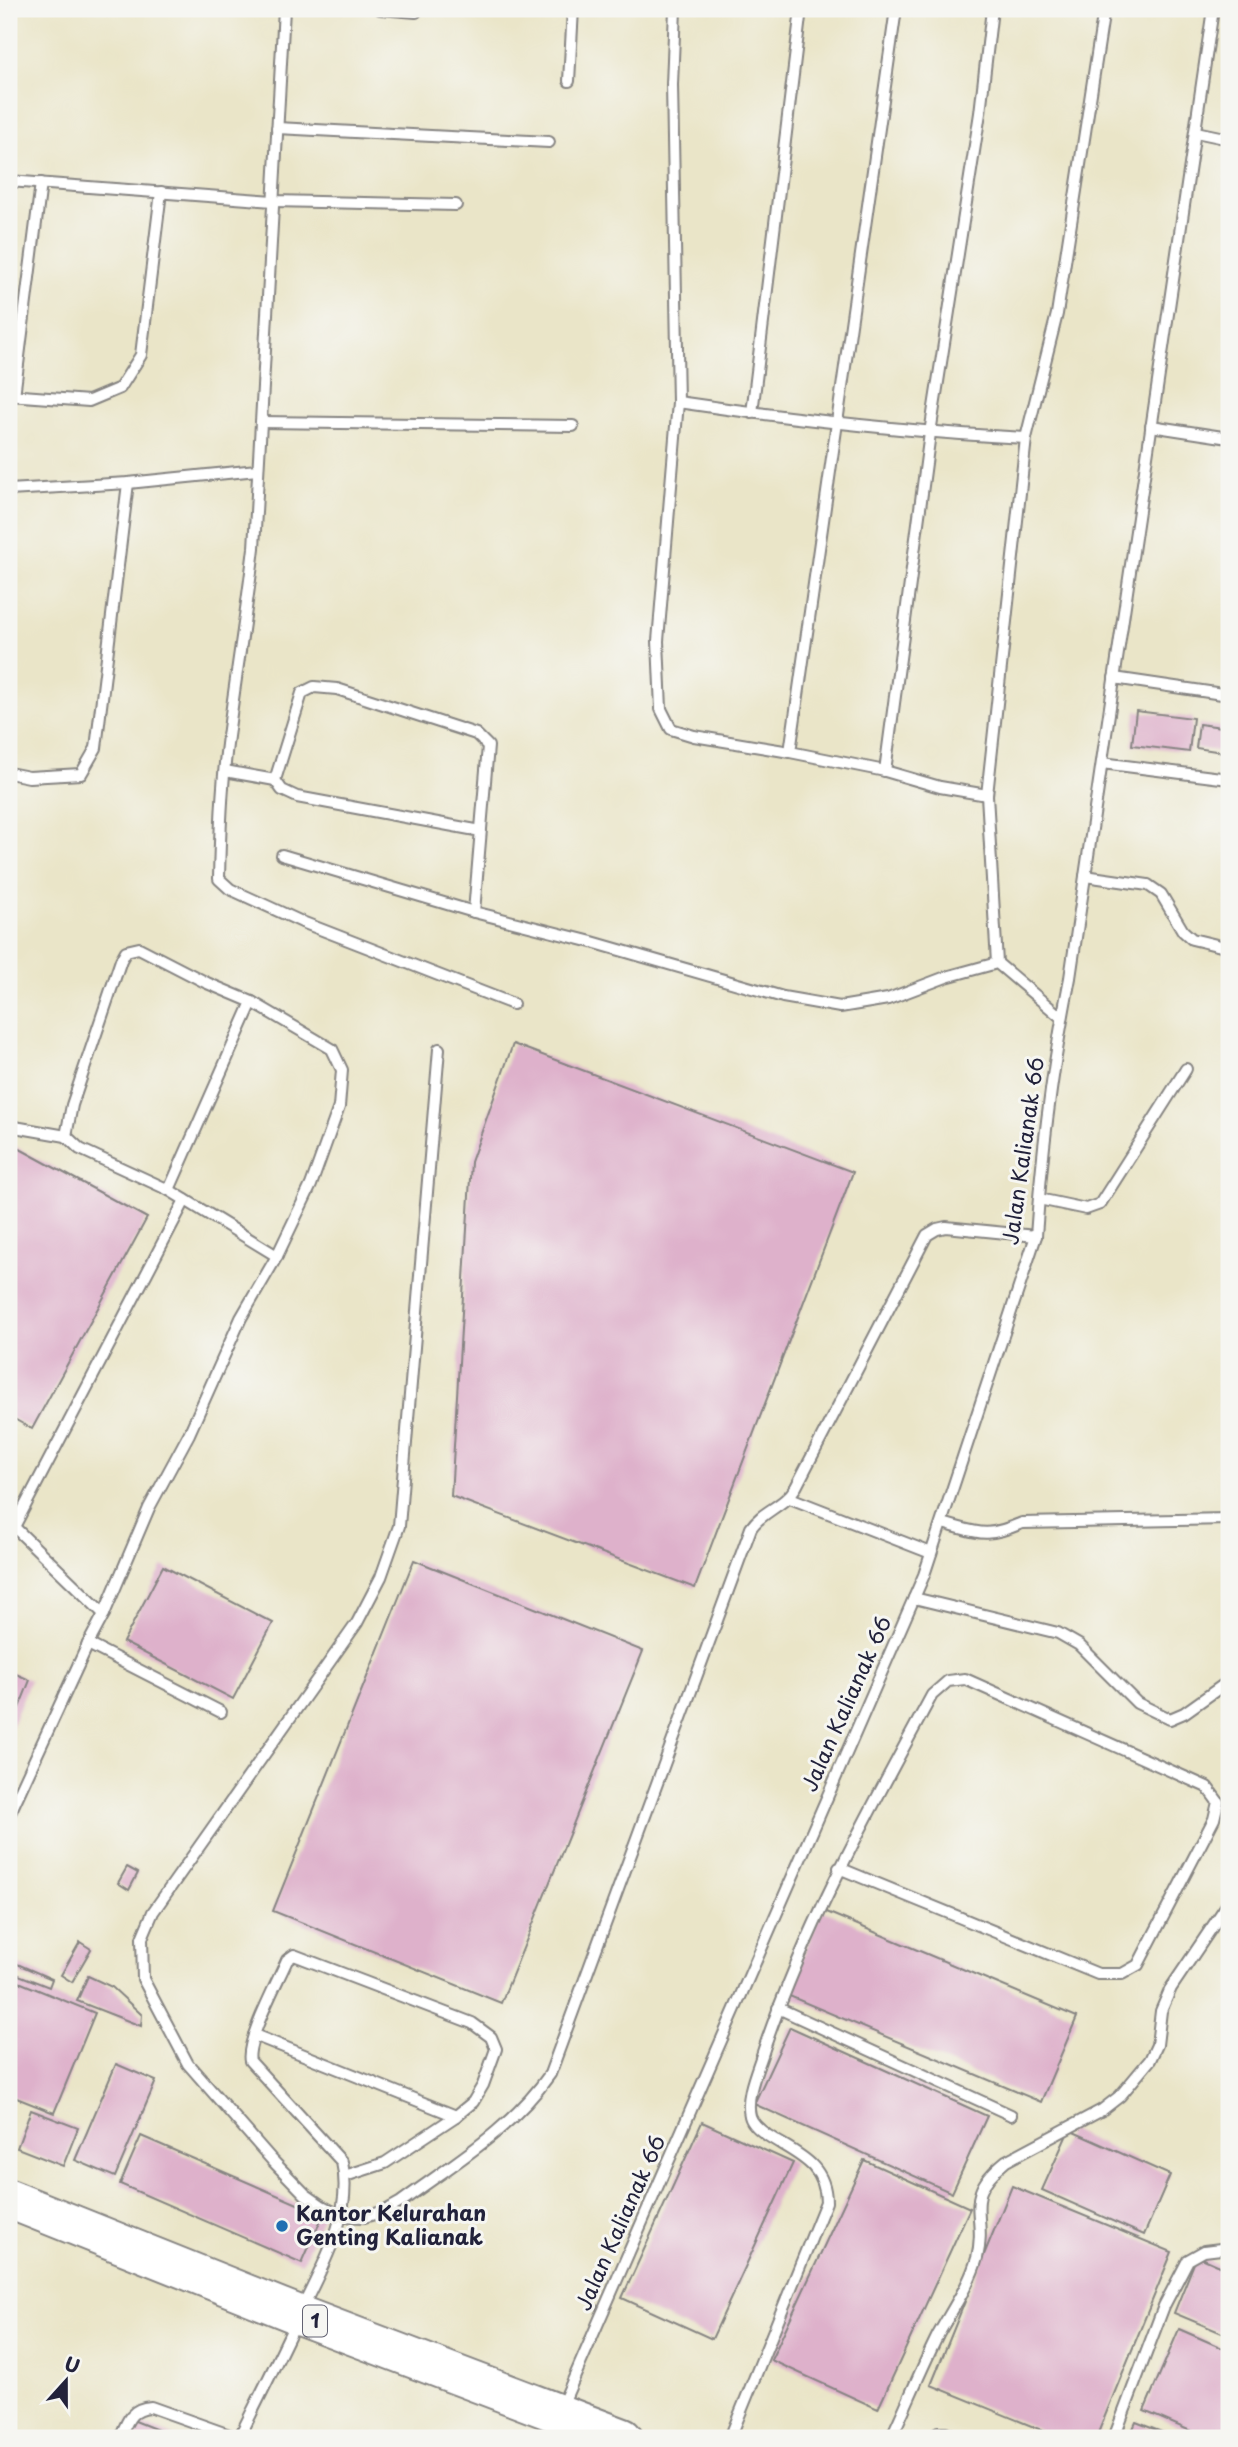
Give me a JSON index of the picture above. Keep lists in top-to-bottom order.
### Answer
{
  "streets": {
    "highway": ["1"],
    "lane": ["Jalan Kalianak 66"]
  },
  "crossings": [
    ["Jalan Kalianak 66", "1"]
  ],
  "places": ["Kantor Kelurahan Genting Kalianak"],
  "north": "top"
}
